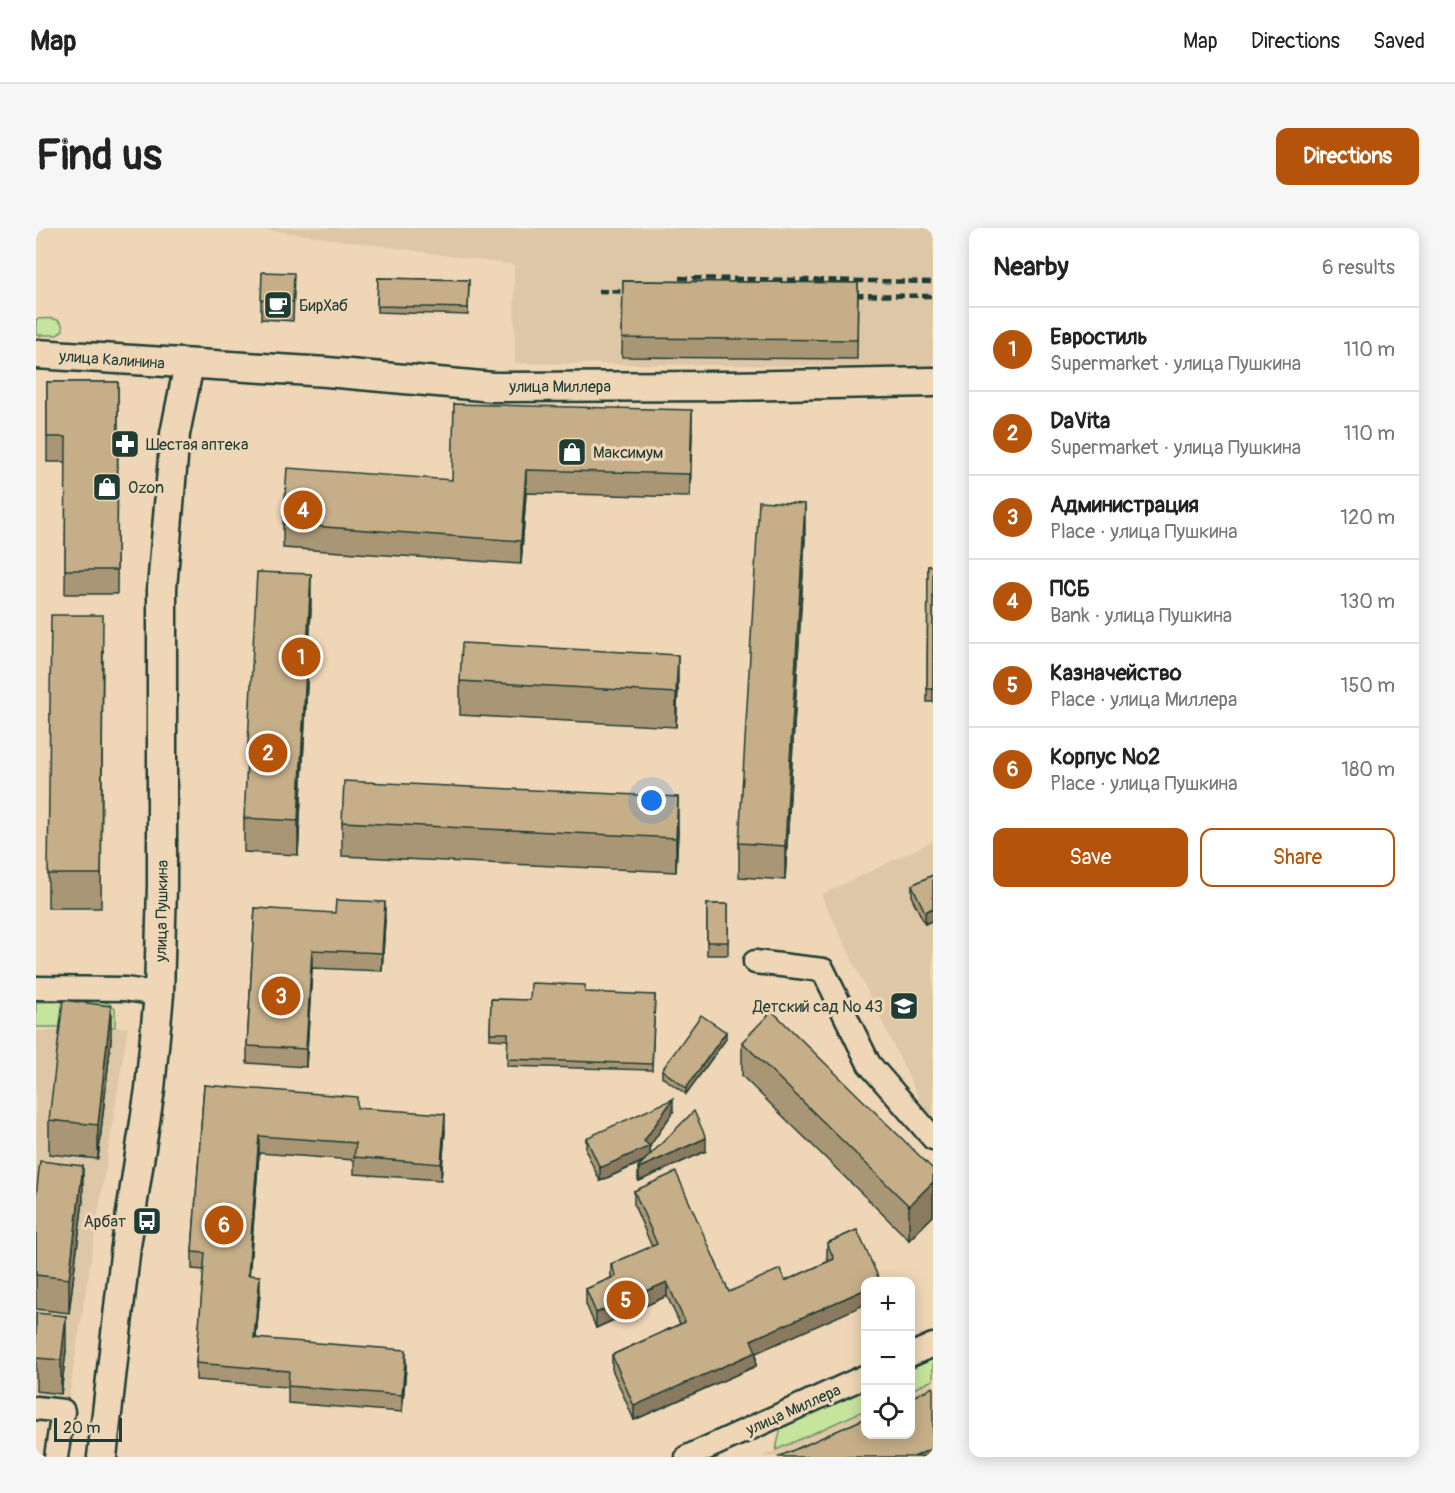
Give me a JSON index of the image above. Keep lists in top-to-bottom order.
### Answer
{
  "streets": {
    "main road": ["улица Калинина", "улица Миллера", "улица Пушкина"]
  },
  "crossings": [
    ["улица Калинина", "улица Миллера"],
    ["улица Калинина", "улица Пушкина"],
    ["улица Миллера", "улица Пушкина"]
  ],
  "places": {
    "cafe": ["БирХаб"],
    "pharmacy": ["Шестая аптека"],
    "shop": ["Максимум", "Ozon"],
    "school or university": ["Детский сад № 43"],
    "bus stop": ["Арбат"]
  },
  "scale_bar": "20 m",
  "page": {
    "header": "Map",
    "nav": ["Map", "Directions", "Saved"],
    "buttons": [
      "Directions",
      ["Save", "Share"]
    ],
    "title": "Find us",
    "heading": ["Nearby", "6 results"],
    "list": [
      {
        "mark": "1",
        "name": "Евростиль",
        "note": "Supermarket · улица Пушкина",
        "value": "110 m"
      },
      {
        "mark": "2",
        "name": "DaVita",
        "note": "Supermarket · улица Пушкина",
        "value": "110 m"
      },
      {
        "mark": "3",
        "name": "Администрация",
        "note": "Place · улица Пушкина",
        "value": "120 m"
      },
      {
        "mark": "4",
        "name": "ПСБ",
        "note": "Bank · улица Пушкина",
        "value": "130 m"
      },
      {
        "mark": "5",
        "name": "Казначейство",
        "note": "Place · улица Миллера",
        "value": "150 m"
      },
      {
        "mark": "6",
        "name": "Корпус №2",
        "note": "Place · улица Пушкина",
        "value": "180 m"
      }
    ],
    "pins": [
      "4",
      "1",
      "2",
      "3",
      "6",
      "5"
    ],
    "map_buttons": ["+", "−"],
    "scale": "20 m"
  }
}
